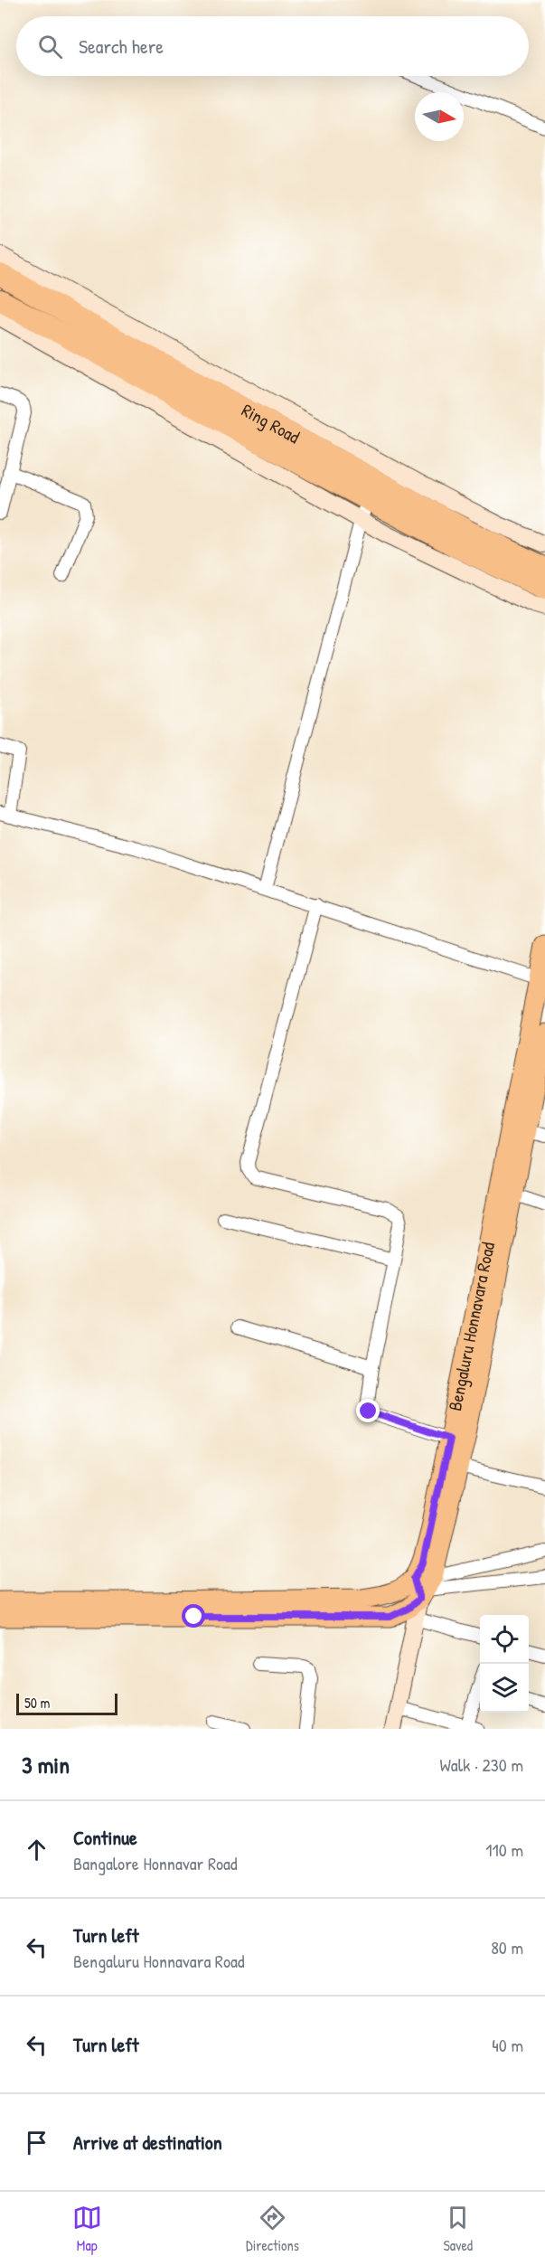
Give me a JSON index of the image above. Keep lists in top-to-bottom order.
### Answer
{
  "streets": {
    "highway": ["Ring Road"],
    "main road": ["Bengaluru Honnavara Road"]
  },
  "scale_bar": "50 m",
  "north": "right",
  "page": {
    "search": "Search here",
    "scale": "50 m",
    "heading": ["3 min", "Walk · 230 m"],
    "list": [
      ["Continue", "Bangalore Honnavar Road", "110 m"],
      ["Turn left", "Bengaluru Honnavara Road", "80 m"],
      ["Turn left", "40 m"],
      "Arrive at destination"
    ],
    "nav": ["Map", "Directions", "Saved"]
  }
}
